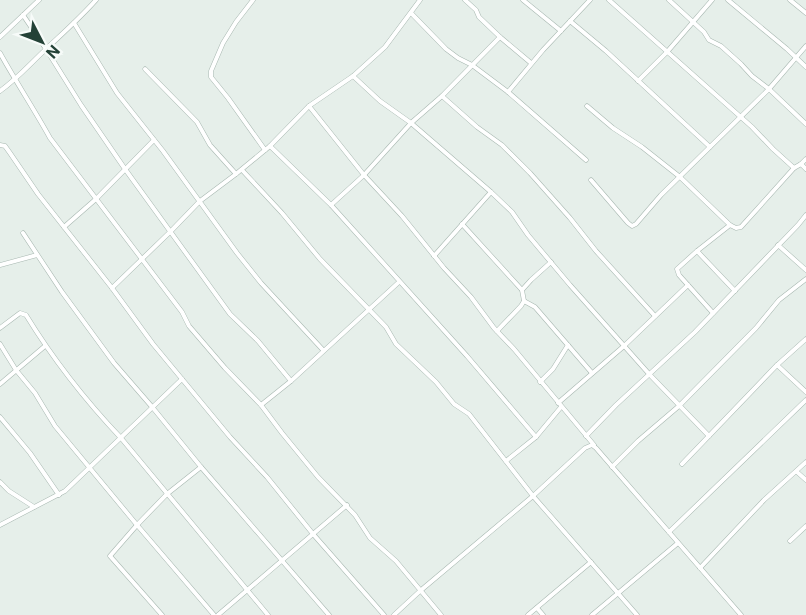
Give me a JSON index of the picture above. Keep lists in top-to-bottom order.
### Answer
{
  "north": "bottom right"
}
